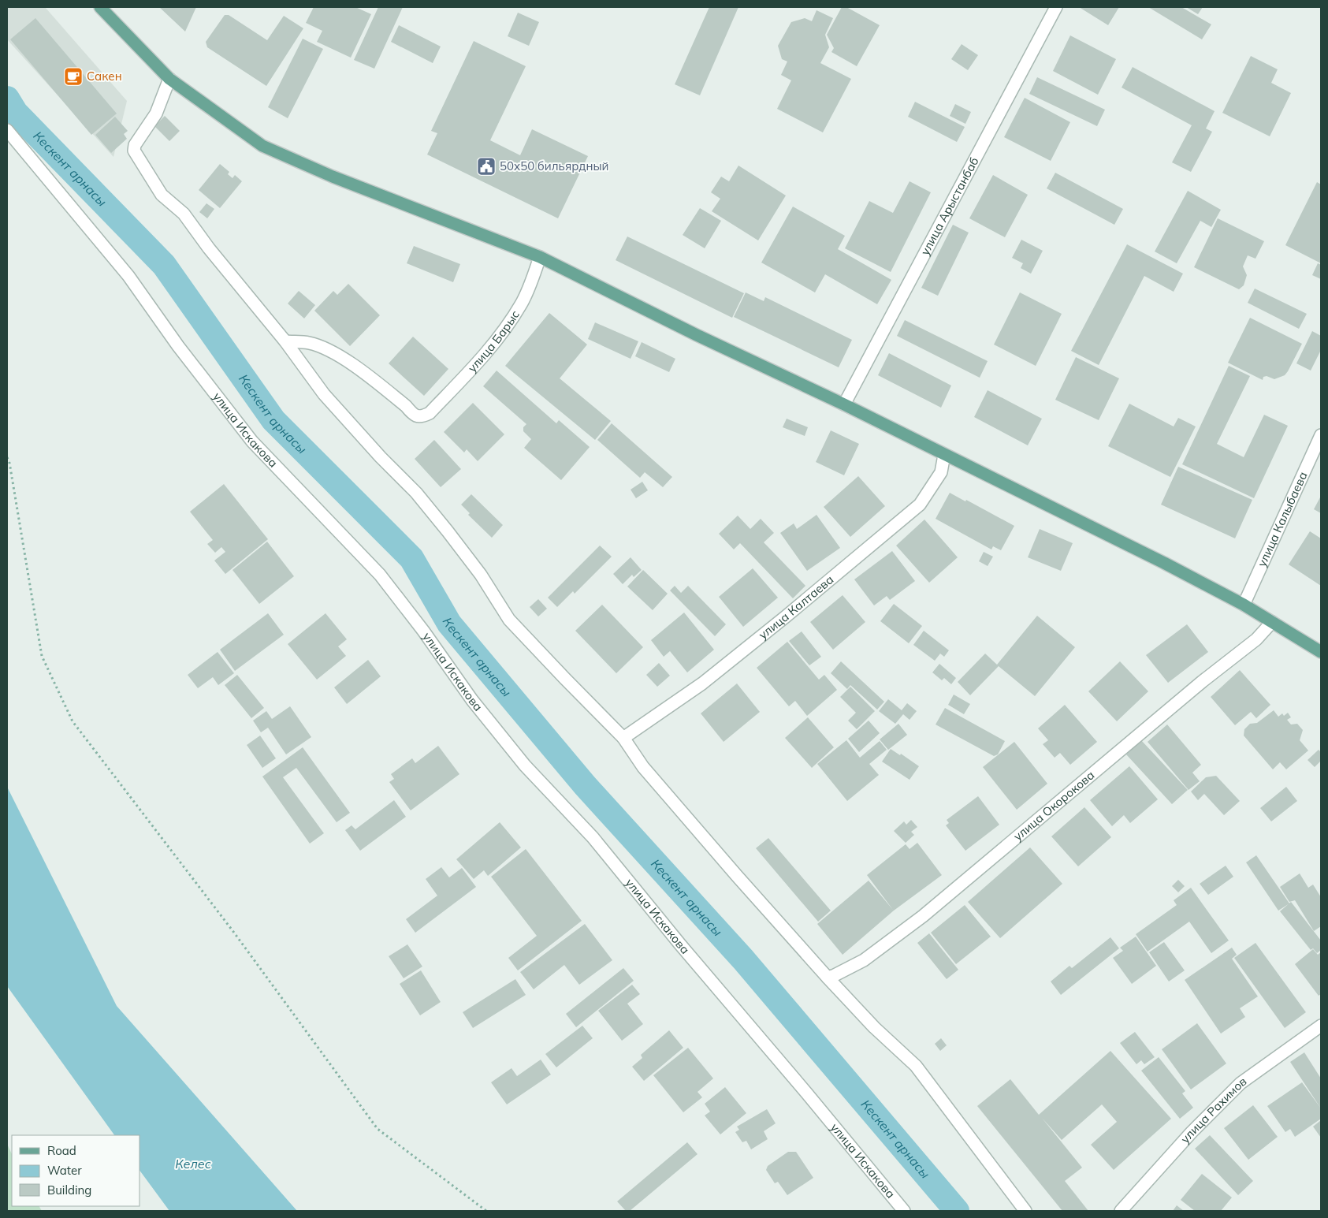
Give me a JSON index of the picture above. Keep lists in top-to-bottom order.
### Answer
{
  "streets": {
    "street": [
      "улица Арыстанбаб",
      "улица Барыс",
      "улица Искакова",
      "улица Калыбаева",
      "улица Калтаева",
      "улица Окорокова",
      "улица Рахимов"
    ]
  },
  "water": ["Кескент арнасы", "Келес"],
  "places": {
    "cafe": ["Сакен"],
    "public building": ["50х50 бильярдный"]
  },
  "legend": ["Road", "Water", "Building"]
}
